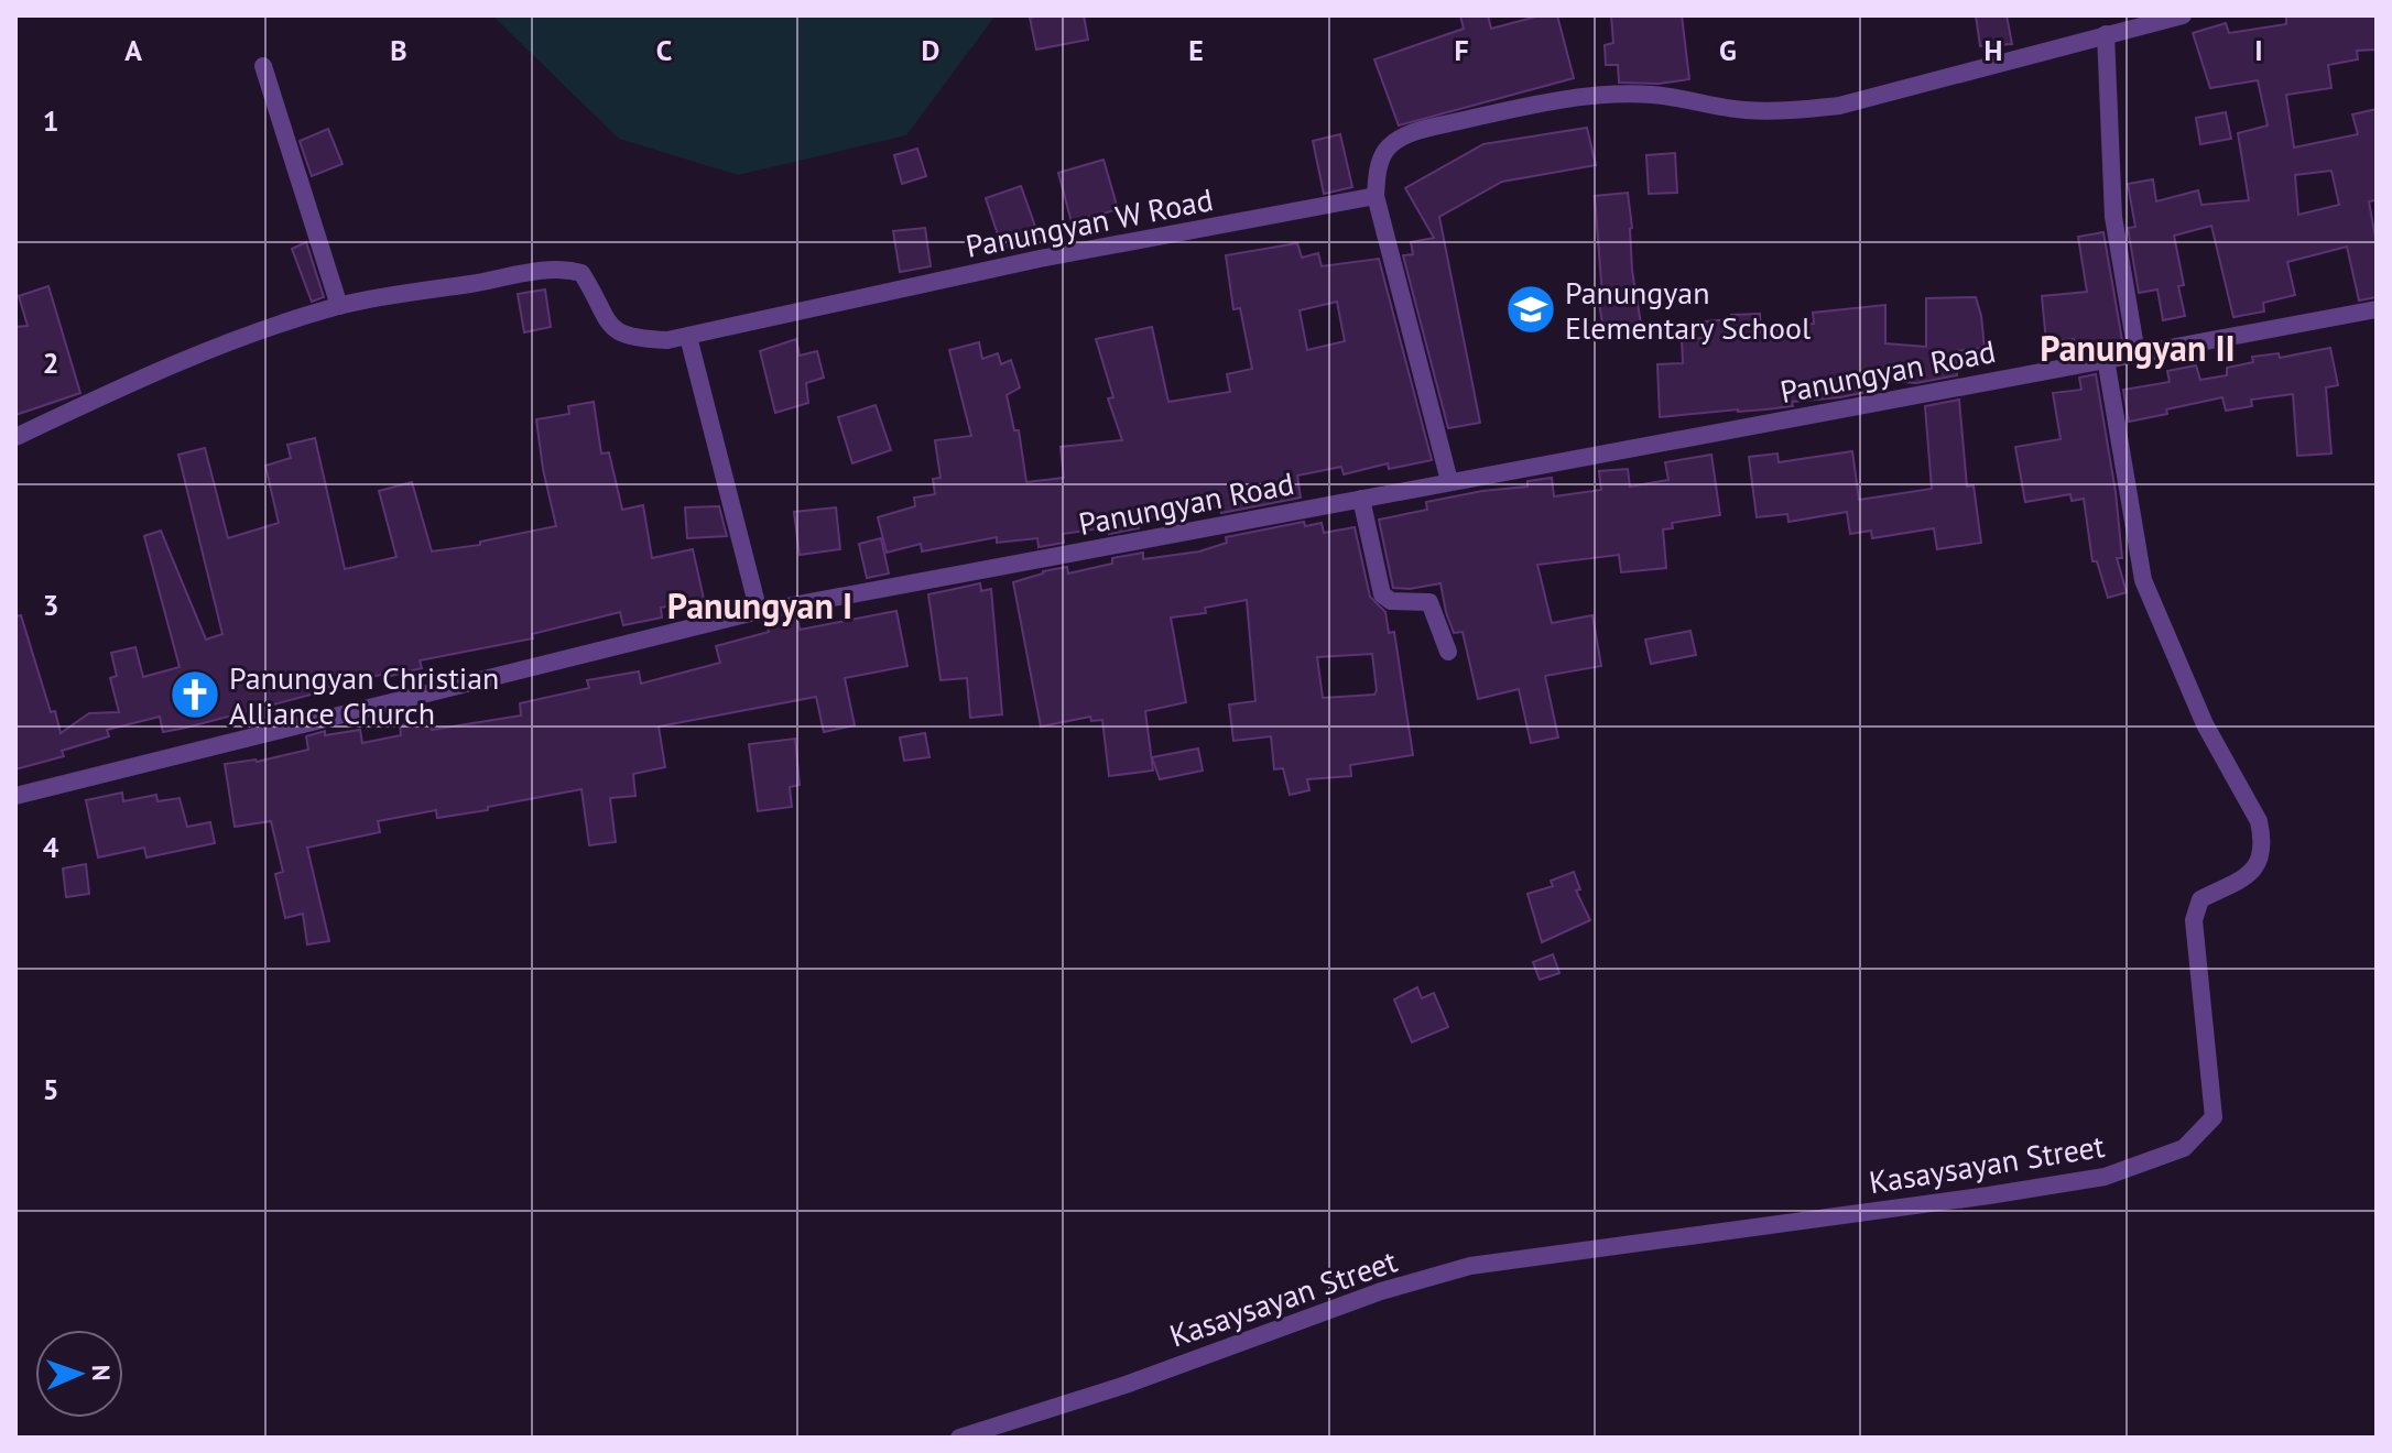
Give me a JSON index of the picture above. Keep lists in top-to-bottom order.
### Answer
{
  "streets": {
    "street": ["Panungyan W Road", "Panungyan Road", "Kasaysayan Street"]
  },
  "crossings": [
    ["Panungyan Road", "Kasaysayan Street"]
  ],
  "districts": ["Panungyan II", "Panungyan I"],
  "places": {
    "school or university": ["Panungyan Elementary School"],
    "church": ["Panungyan Christian Alliance Church"]
  },
  "north": "right",
  "grid": {
    "columns": [
      "A",
      "B",
      "C",
      "D",
      "E",
      "F",
      "G",
      "H",
      "I"
    ],
    "rows": [
      "1",
      "2",
      "3",
      "4",
      "5"
    ]
  }
}
